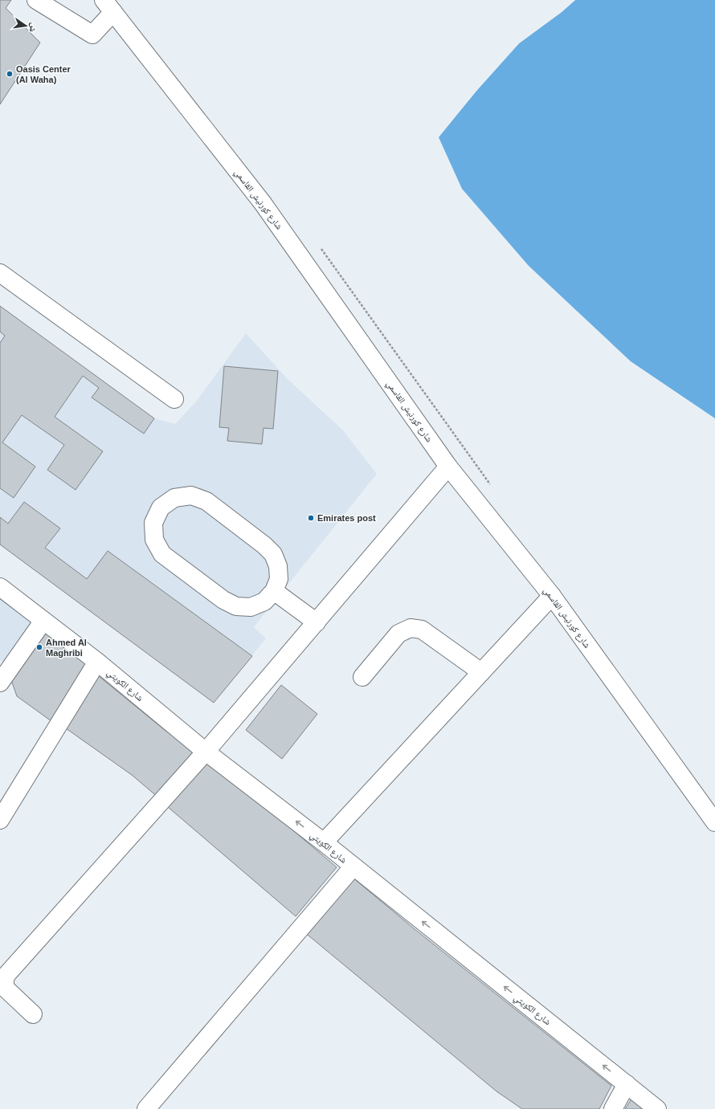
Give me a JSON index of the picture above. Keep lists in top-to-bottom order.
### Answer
{
  "streets": {
    "street": ["شارع كورنيش القاسمي", "شارع الكويتي"]
  },
  "one_way": ["شارع الكويتي"],
  "places": ["Oasis Center (Al Waha)", "Emirates post", "Ahmed Al Maghribi"],
  "north": "right"
}
